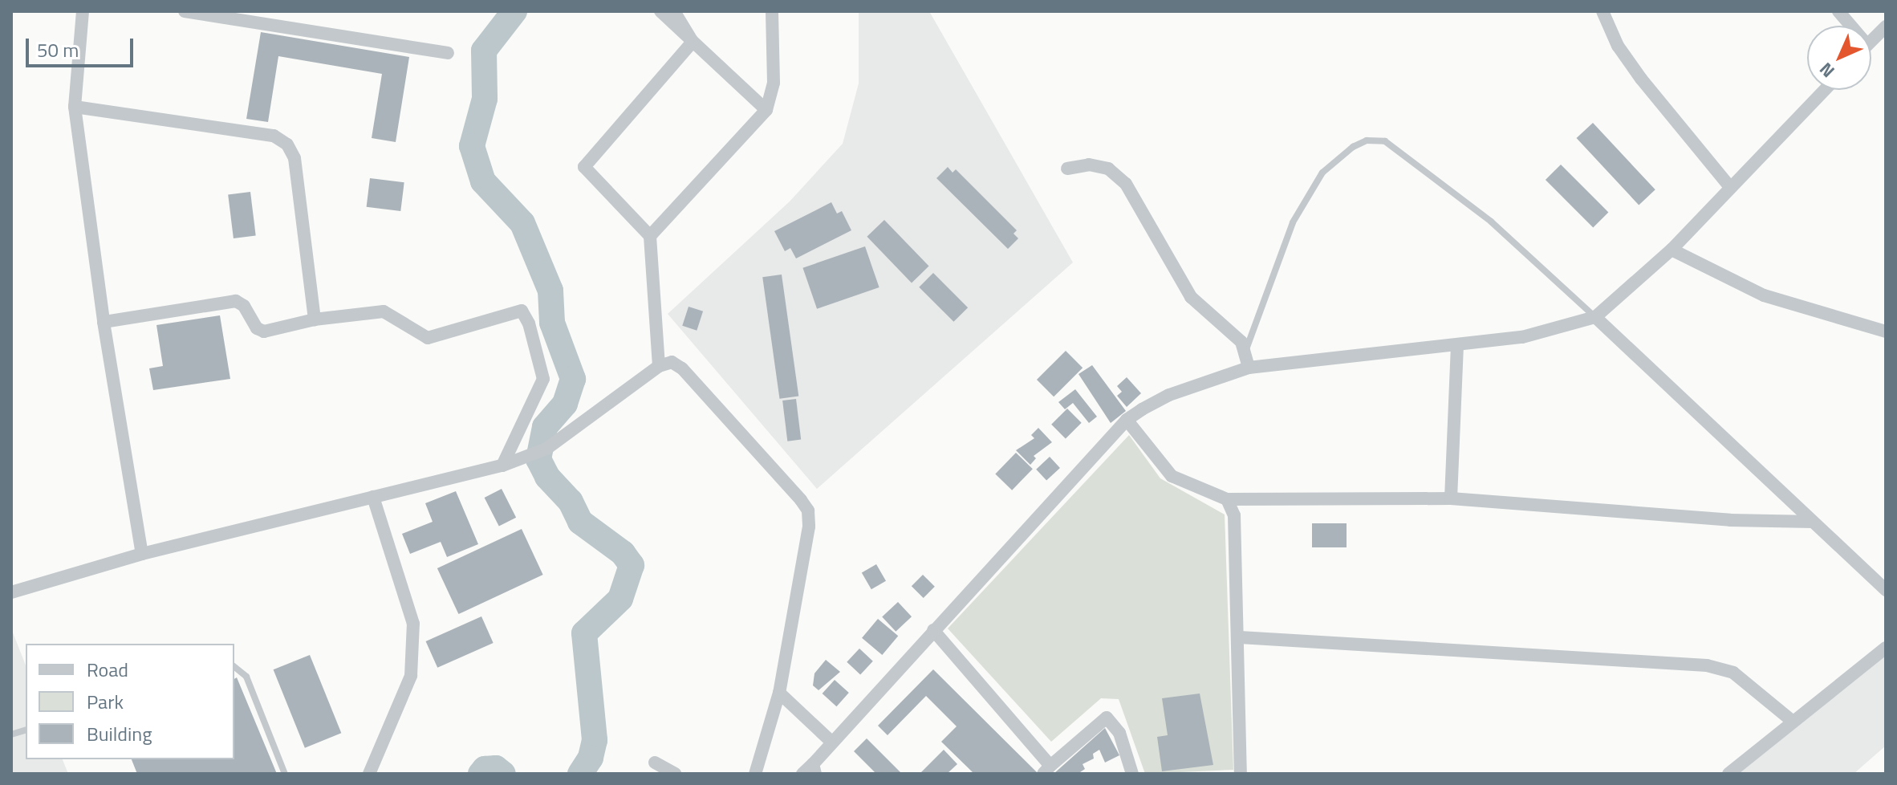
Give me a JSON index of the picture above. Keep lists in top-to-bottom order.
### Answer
{
  "legend": ["Road", "Park", "Building"],
  "scale_bar": "50 m",
  "north": "bottom left"
}
